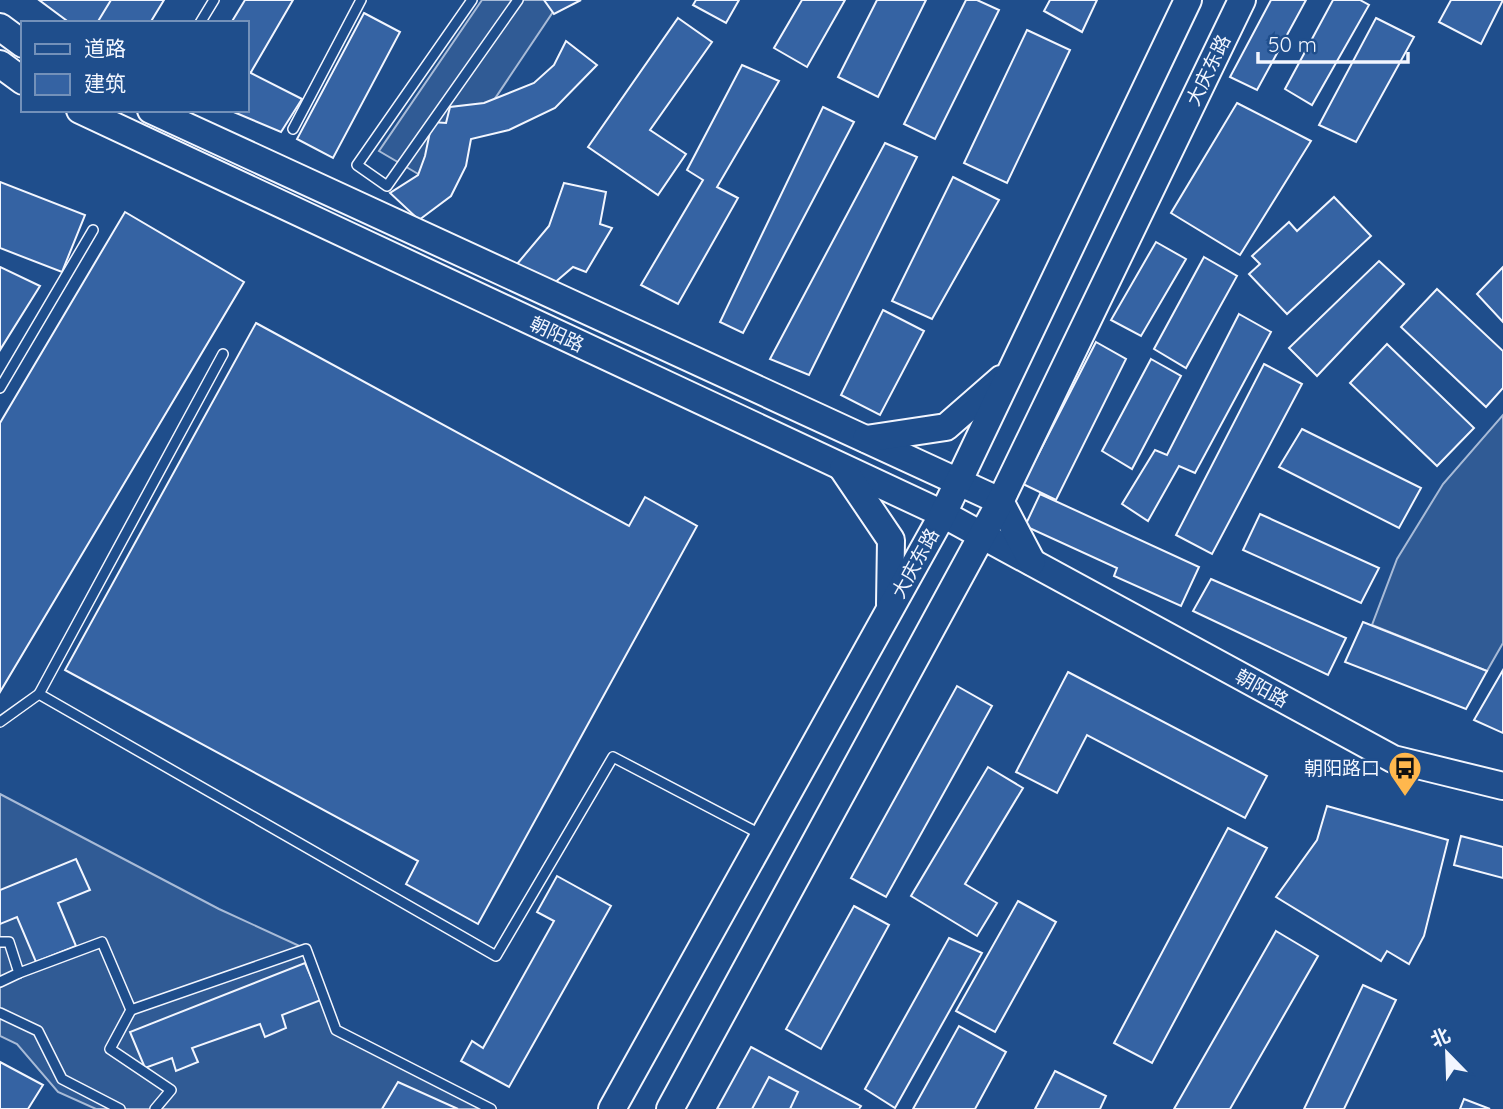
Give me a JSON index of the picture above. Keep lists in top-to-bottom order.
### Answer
{
  "streets": {
    "main road": ["大庆东路", "朝阳路"]
  },
  "crossings": [
    ["大庆东路", "朝阳路"]
  ],
  "places": {
    "bus stop": ["朝阳路口"]
  },
  "legend": ["道路", "建筑"],
  "scale_bar": "50 m",
  "north": "top left"
}
